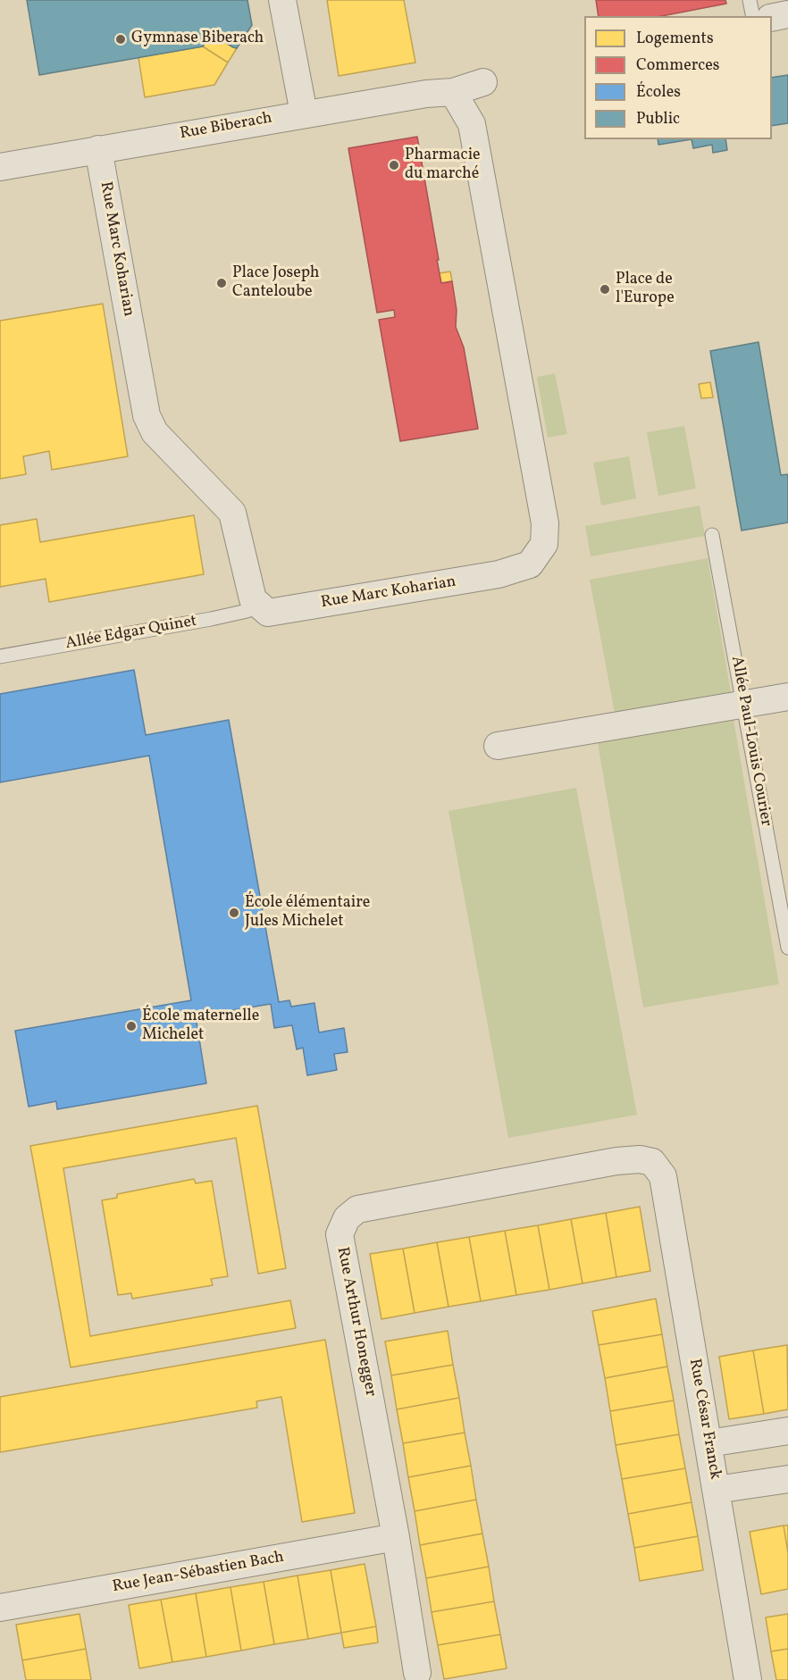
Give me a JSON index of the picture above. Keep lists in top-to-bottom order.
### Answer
{
  "streets": {
    "street": [
      "Rue Biberach",
      "Rue Marc Koharian",
      "Rue Arthur Honegger",
      "Rue César Franck",
      "Rue Jean-Sébastien Bach"
    ],
    "lane": ["Allée Edgar Quinet", "Allée Paul-Louis Courier"]
  },
  "crossings": [
    ["Rue Biberach", "Rue Marc Koharian"],
    ["Rue Marc Koharian", "Allée Edgar Quinet"],
    ["Rue Arthur Honegger", "Rue César Franck"],
    ["Rue Arthur Honegger", "Rue Jean-Sébastien Bach"]
  ],
  "places": [
    "Gymnase Biberach",
    "Pharmacie du marché",
    "Place Joseph Canteloube",
    "Place de l'Europe",
    "École élémentaire Jules Michelet",
    "École maternelle Michelet"
  ],
  "legend": [
    "Logements",
    "Commerces",
    "Écoles",
    "Public"
  ]
}
